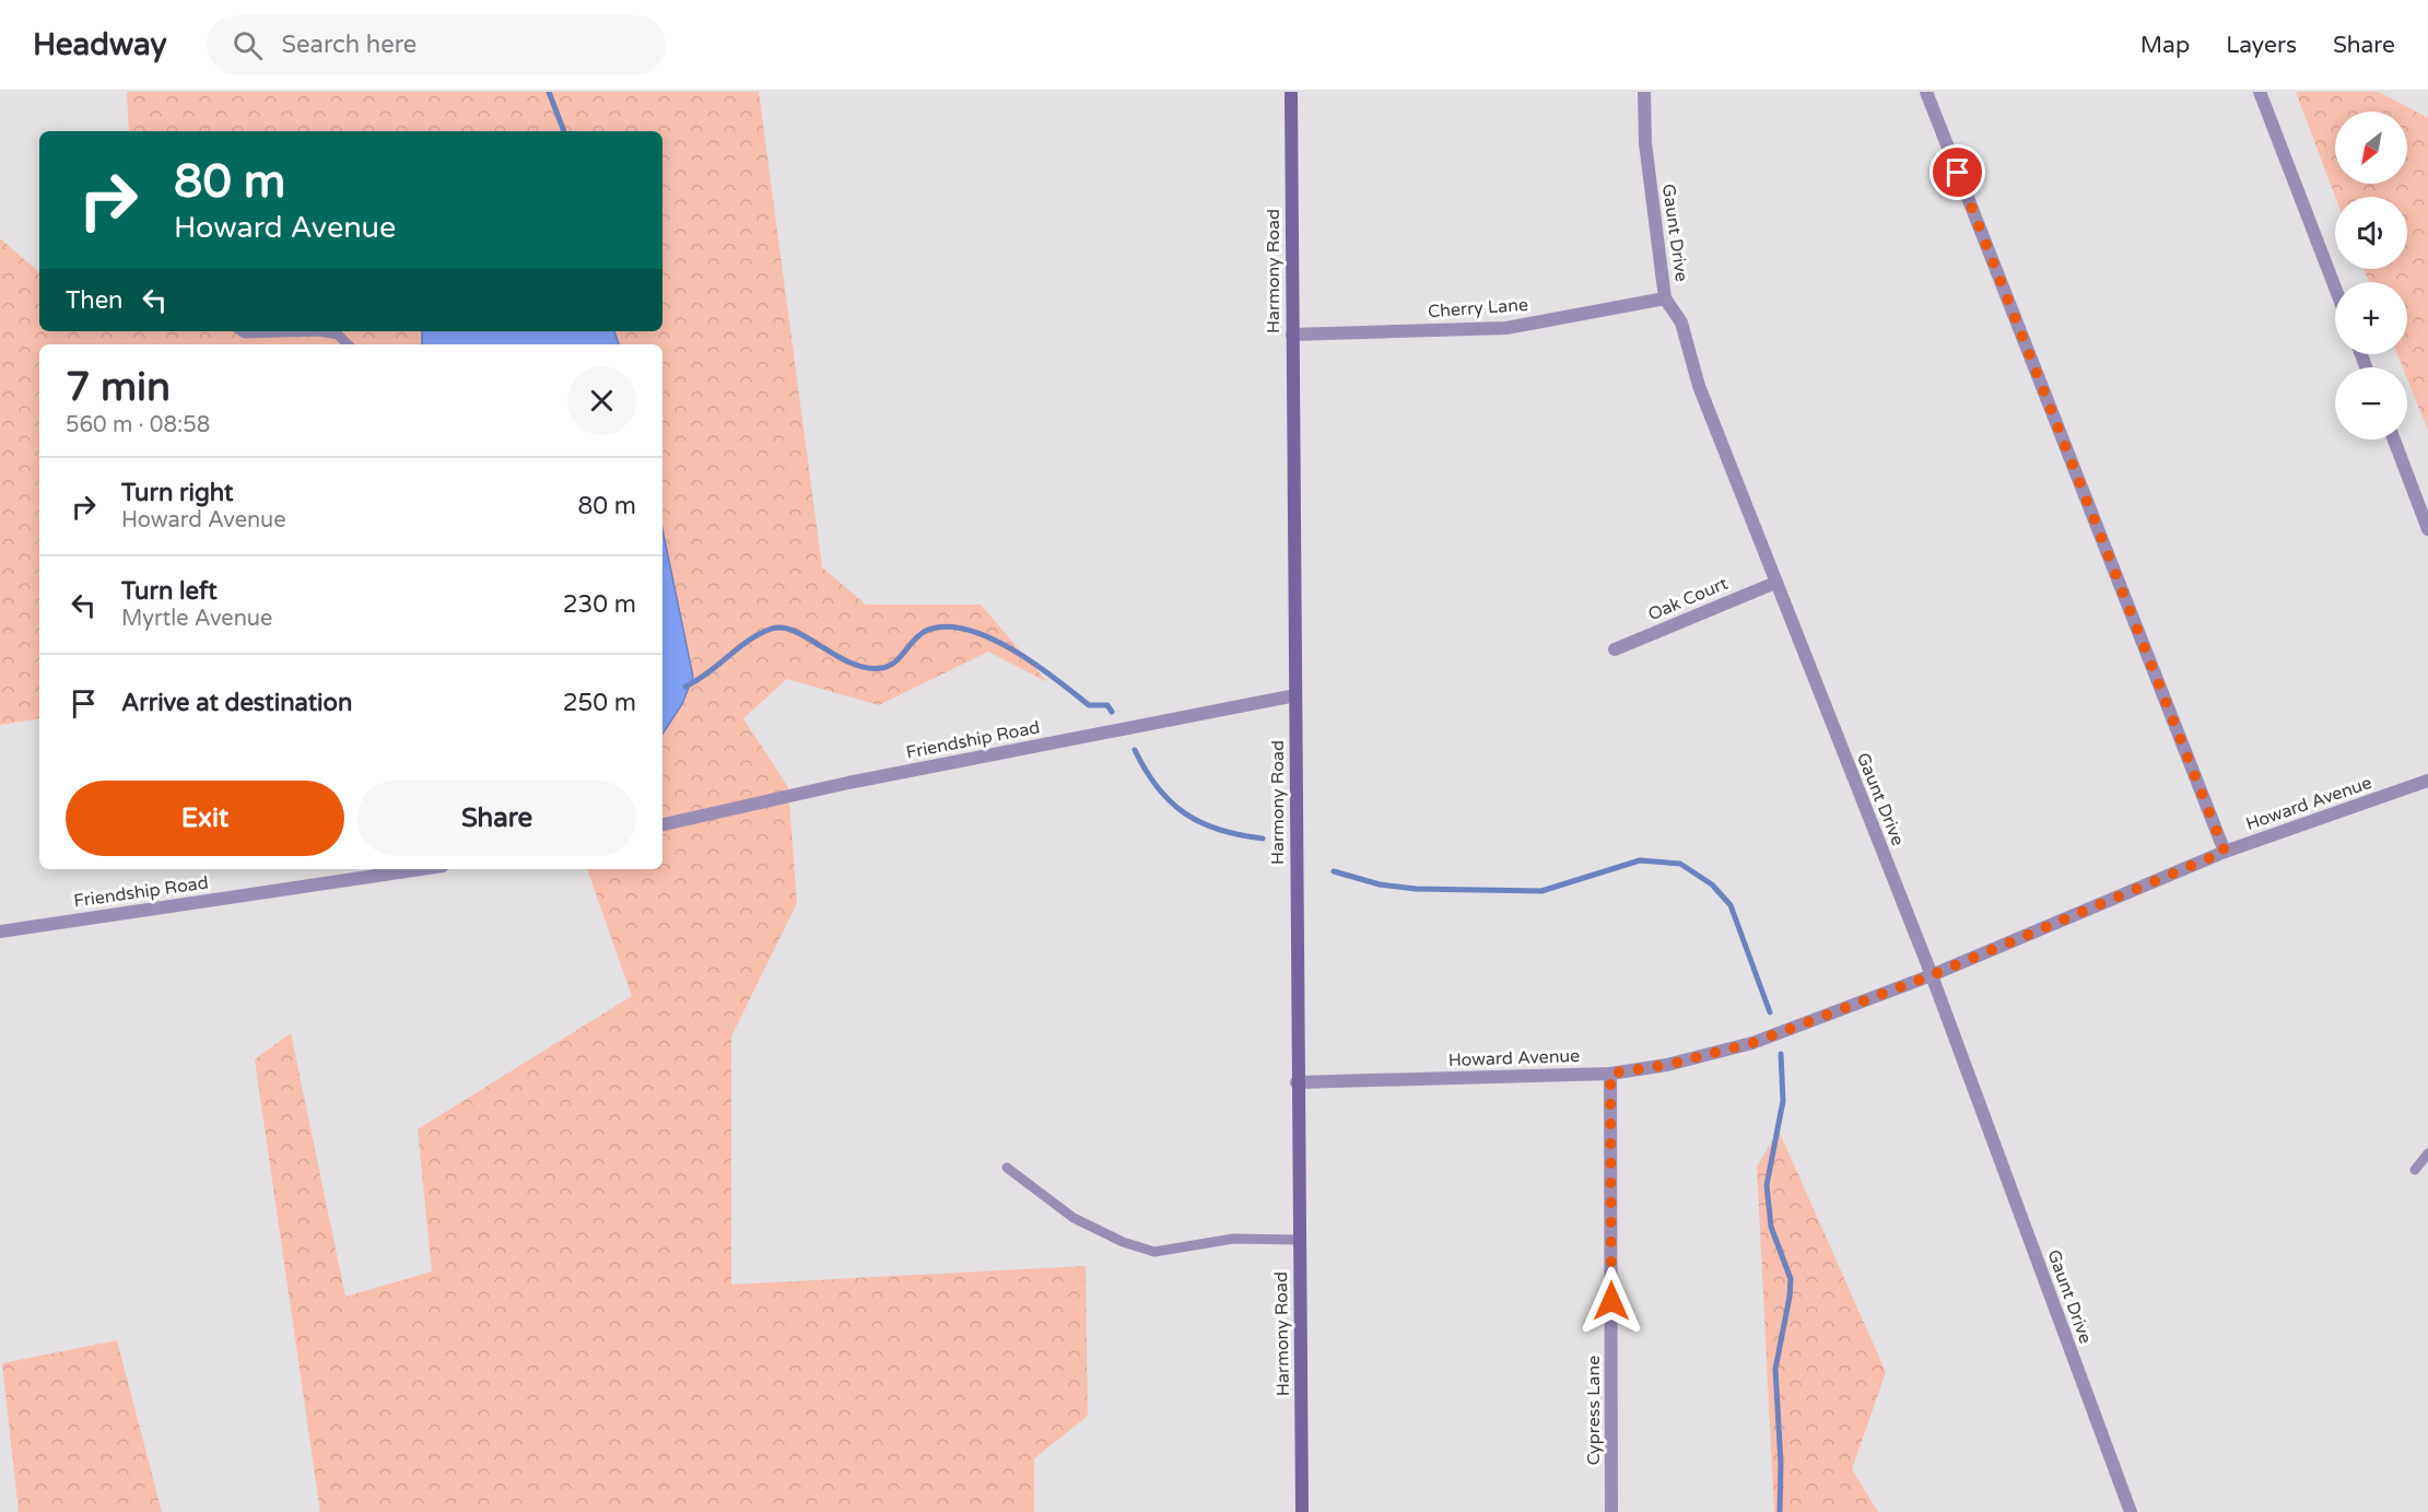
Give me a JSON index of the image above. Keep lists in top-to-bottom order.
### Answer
{
  "streets": {
    "main road": ["Harmony Road"],
    "street": [
      "Gaunt Drive",
      "Cherry Lane",
      "Oak Court",
      "Friendship Road",
      "Howard Avenue",
      "Cypress Lane"
    ]
  },
  "crossings": [
    ["Gaunt Drive", "Cherry Lane"],
    ["Gaunt Drive", "Oak Court"],
    ["Gaunt Drive", "Howard Avenue"],
    ["Harmony Road", "Cherry Lane"],
    ["Harmony Road", "Friendship Road"],
    ["Harmony Road", "Howard Avenue"],
    ["Howard Avenue", "Cypress Lane"]
  ],
  "north": "bottom left",
  "page": {
    "header": "Headway",
    "search": "Search here",
    "nav": ["Map", "Layers", "Share"],
    "map_buttons": ["+", "−"],
    "turn": ["80 m", "Howard Avenue"],
    "then": "Then",
    "heading": ["7 min", "560 m · 08:58"],
    "list": [
      {
        "name": "Turn right",
        "note": "Howard Avenue",
        "value": "80 m"
      },
      {
        "name": "Turn left",
        "note": "Myrtle Avenue",
        "value": "230 m"
      },
      {
        "name": "Arrive at destination",
        "value": "250 m"
      }
    ],
    "buttons": ["Exit", "Share"]
  }
}
